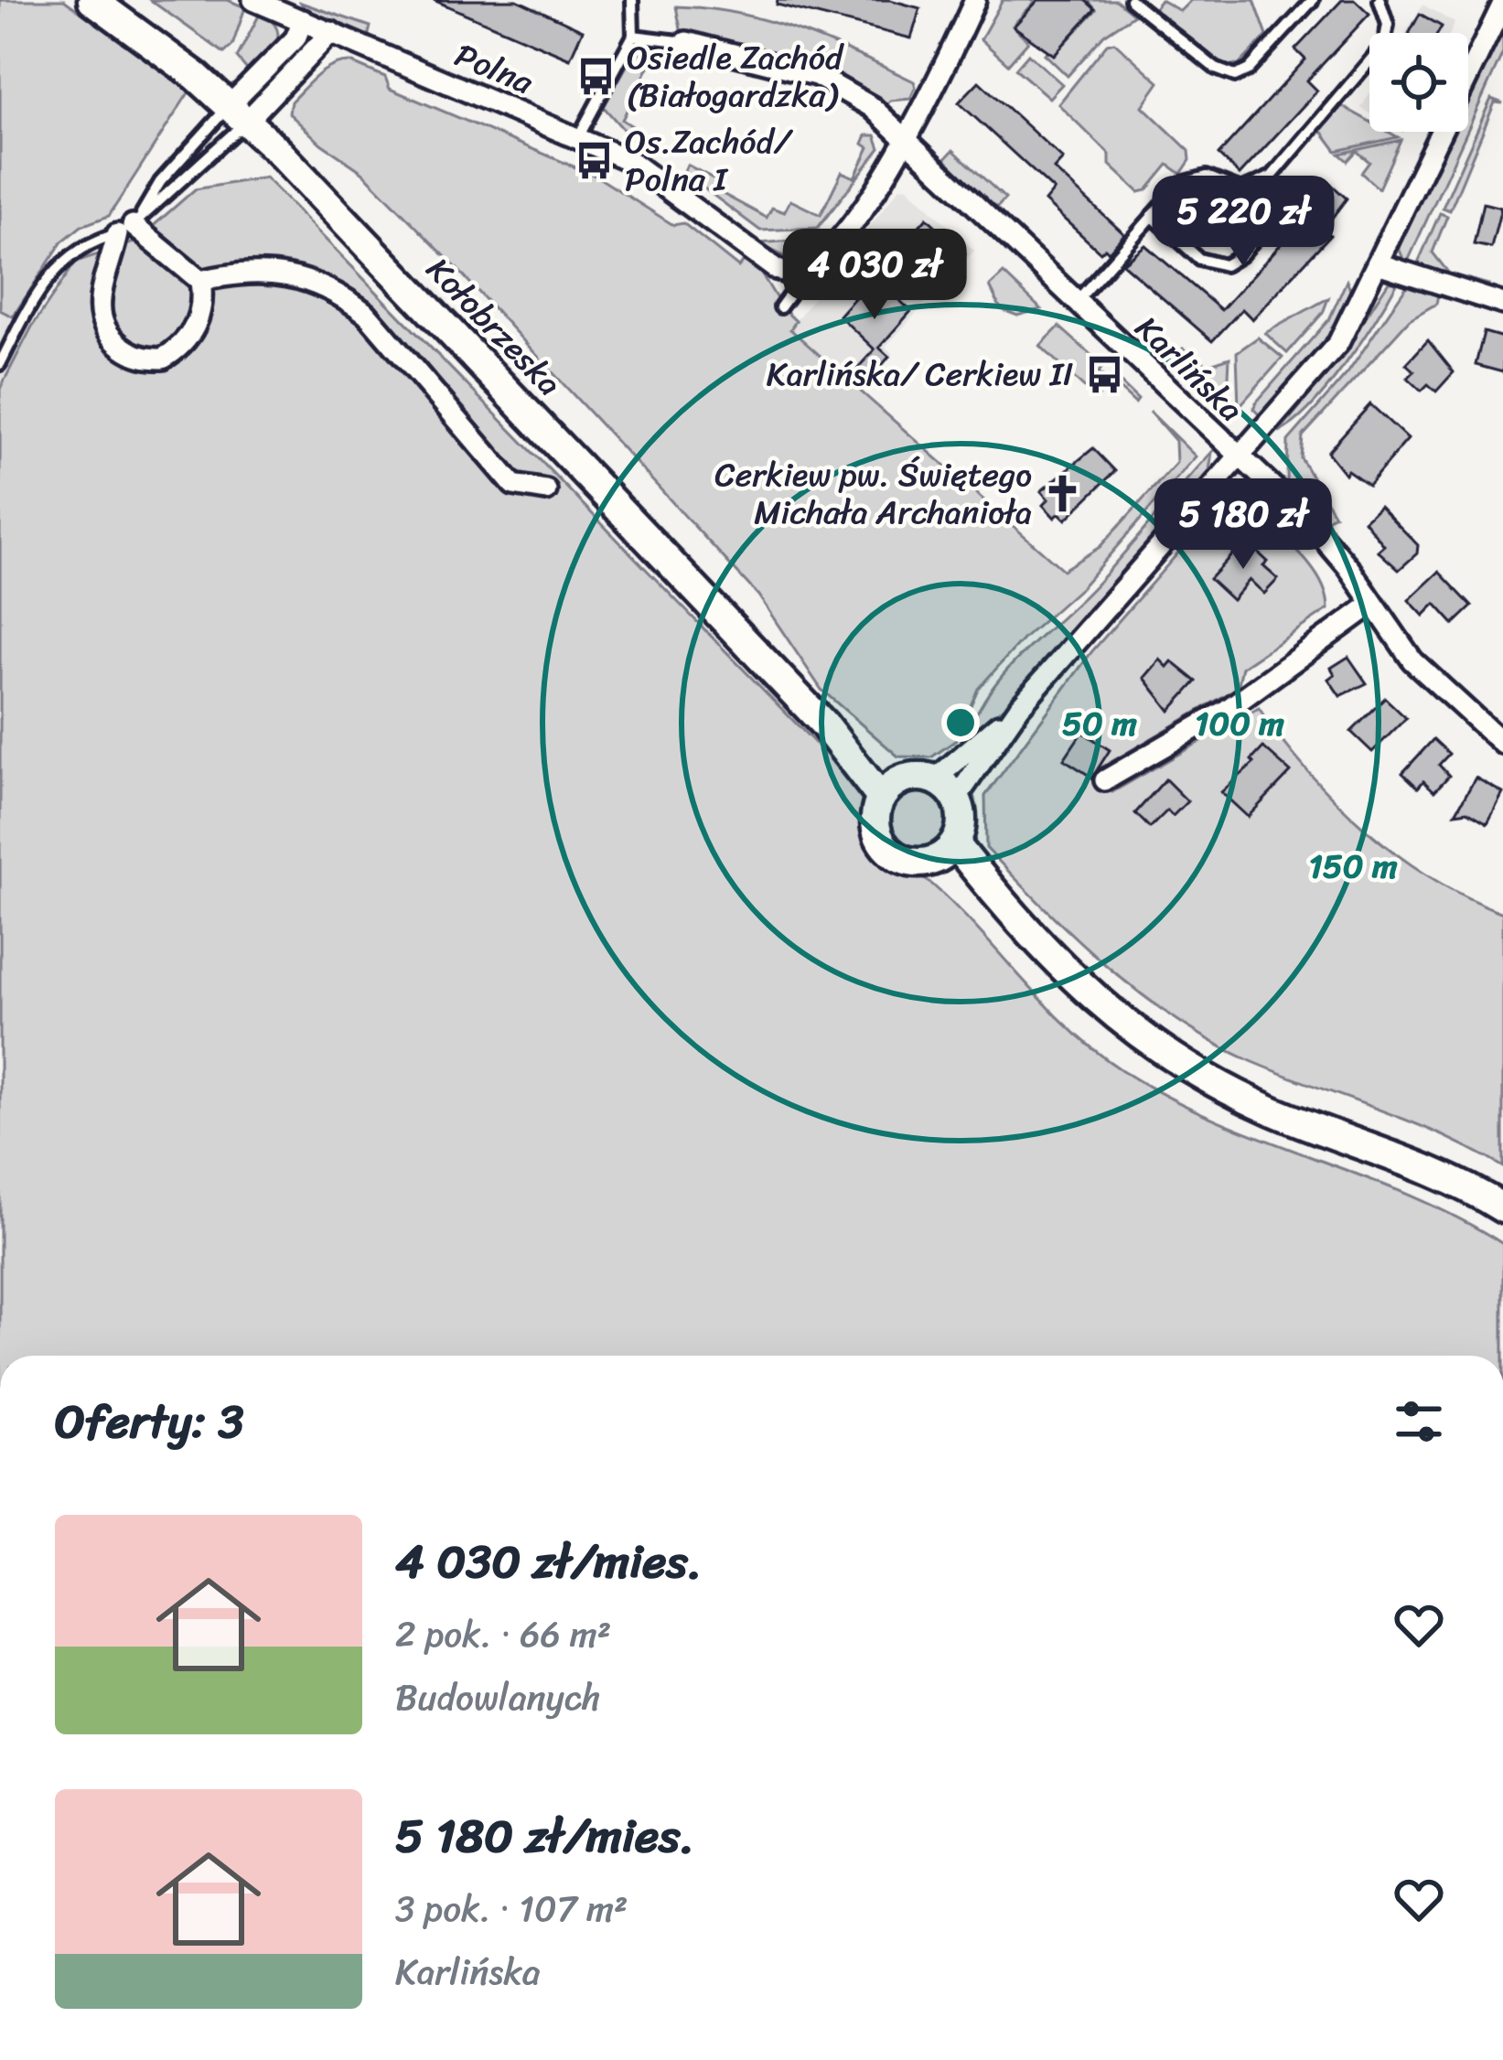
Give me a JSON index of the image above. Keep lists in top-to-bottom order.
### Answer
{
  "streets": {
    "main road": ["Kołobrzeska"],
    "street": ["Polna", "Karlińska"]
  },
  "crossings": [
    ["Kołobrzeska", "Karlińska"]
  ],
  "places": {
    "bus stop": ["Osiedle Zachód (Białogardzka)", "Os.Zachód/ Polna I", "Karlińska/ Cerkiew II"],
    "church": ["Cerkiew pw. Świętego Michała Archanioła"]
  },
  "page": {
    "price": ["5 220 zł", "4 030 zł", "5 180 zł"],
    "heading": "Oferty: 3",
    "list": [
      {
        "name": "4 030 zł/mies.",
        "note": "2 pok. · 66 m² · Budowlanych"
      },
      {
        "name": "5 180 zł/mies.",
        "note": "3 pok. · 107 m² · Karlińska"
      }
    ]
  },
  "rings": ["50 m", "100 m", "150 m"]
}
